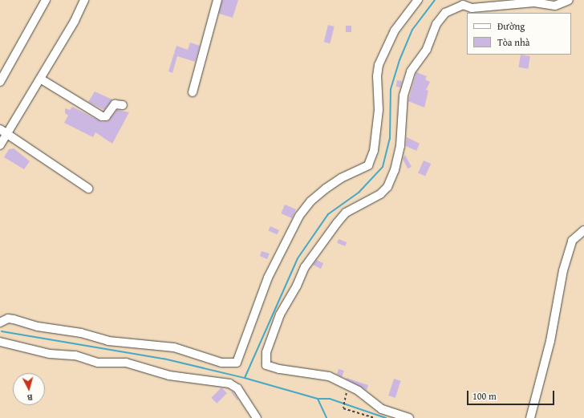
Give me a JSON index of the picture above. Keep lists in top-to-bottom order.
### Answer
{
  "legend": ["Đường", "Tòa nhà"],
  "scale_bar": "100 m",
  "north": "bottom"
}
